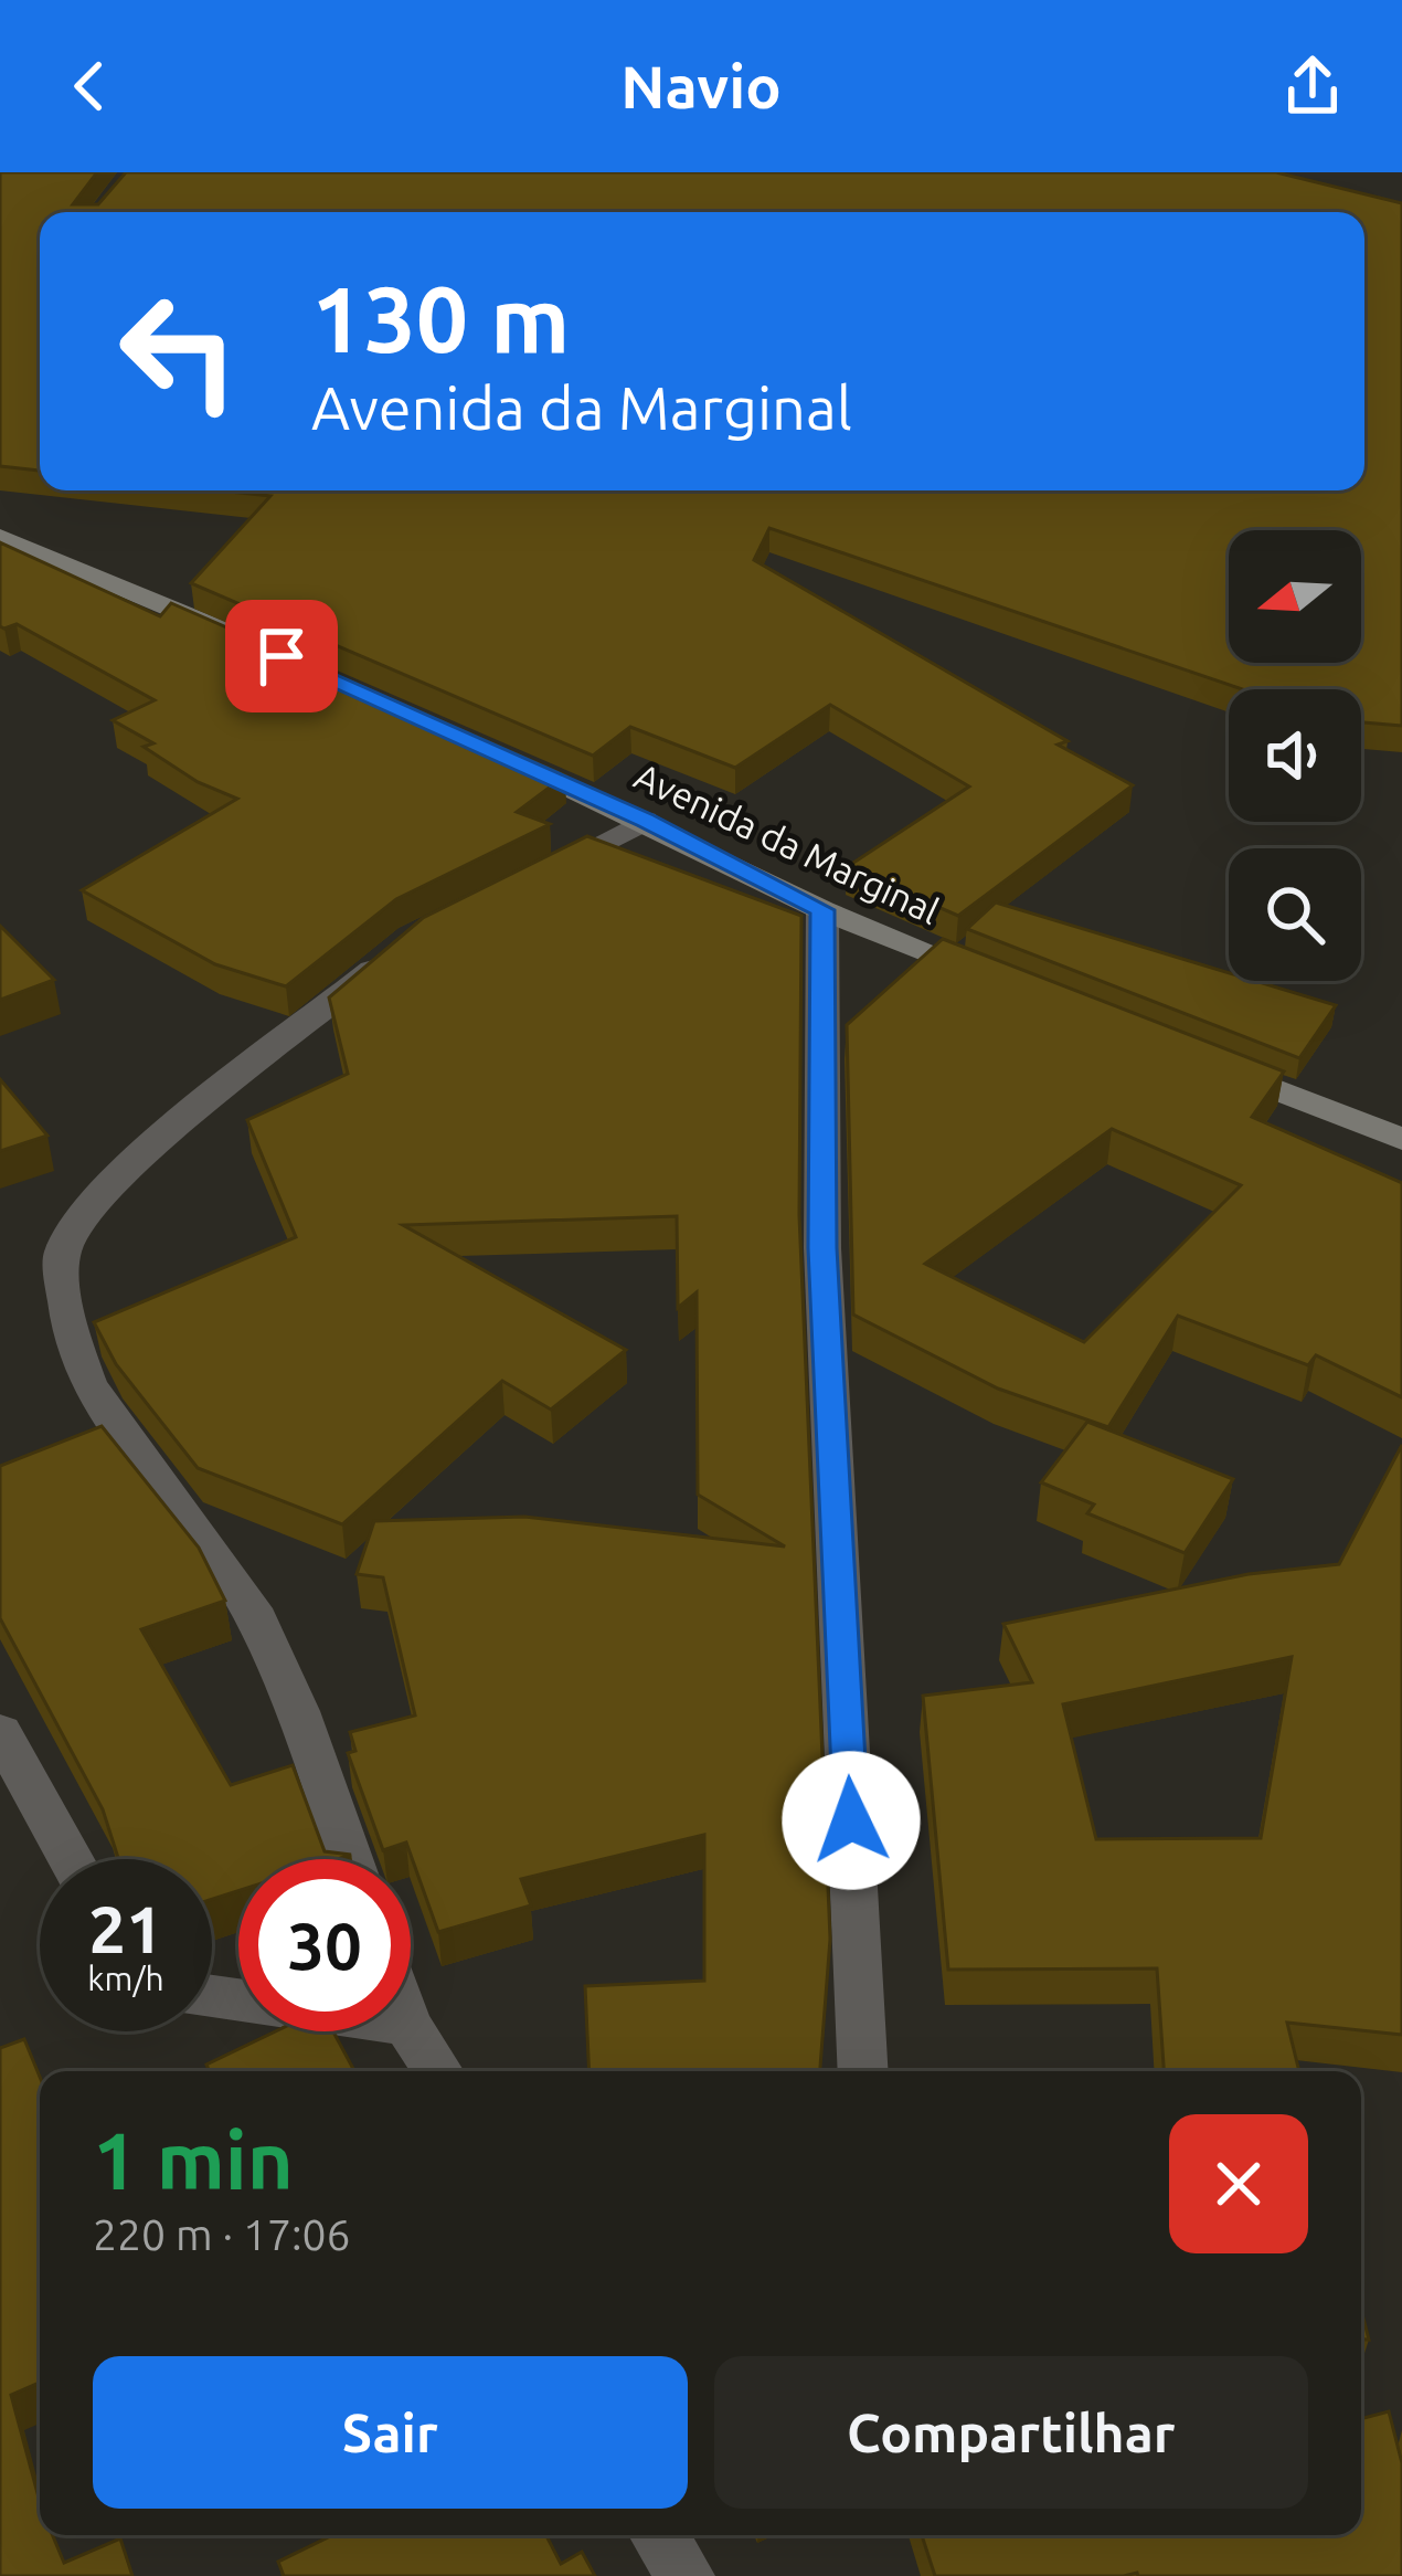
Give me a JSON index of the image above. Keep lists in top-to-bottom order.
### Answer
{
  "streets": {
    "street": ["Avenida da Marginal"]
  },
  "north": "left",
  "page": {
    "header": "Navio",
    "turn": ["130 m", "Avenida da Marginal"],
    "speed": "21 km/h",
    "limit": "30",
    "heading": ["1 min", "220 m · 17:06"],
    "buttons": ["Sair", "Compartilhar"]
  }
}
